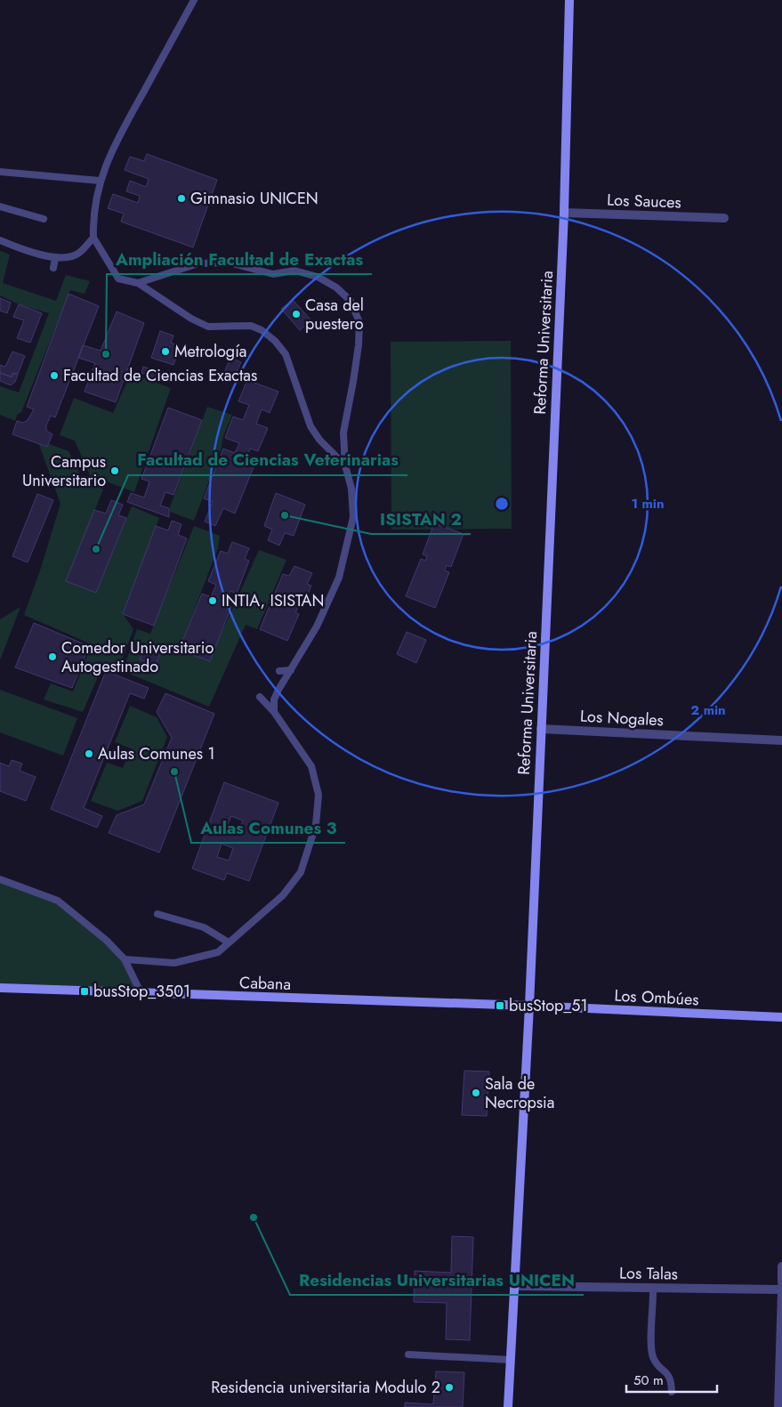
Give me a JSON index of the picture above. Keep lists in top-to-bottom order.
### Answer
{
  "streets": {
    "street": [
      "Los Sauces",
      "Reforma Universitaria",
      "Los Nogales",
      "Cabana",
      "Los Ombúes",
      "Los Talas"
    ]
  },
  "crossings": [
    ["Los Sauces", "Reforma Universitaria"],
    ["Reforma Universitaria", "Los Nogales"],
    ["Reforma Universitaria", "Cabana"],
    ["Reforma Universitaria", "Los Ombúes"],
    ["Reforma Universitaria", "Los Talas"],
    ["Cabana", "Los Ombúes"]
  ],
  "places": {
    "other": [
      "Gimnasio UNICEN",
      "Casa del puestero",
      "Metrología",
      "Ampliación Facultad de Exactas",
      "Facultad de Ciencias Exactas",
      "Campus Universitario",
      "ISISTAN 2",
      "Facultad de Ciencias Veterinarias",
      "INTIA, ISISTAN",
      "Comedor Universitario Autogestinado",
      "Aulas Comunes 1",
      "Aulas Comunes 3",
      "Sala de Necropsia",
      "Residencias Universitarias UNICEN",
      "Residencia universitaria Modulo 2"
    ],
    "transit": ["busStop_3501", "busStop_51"]
  },
  "scale_bar": "50 m",
  "rings": ["1 min", "2 min"]
}
